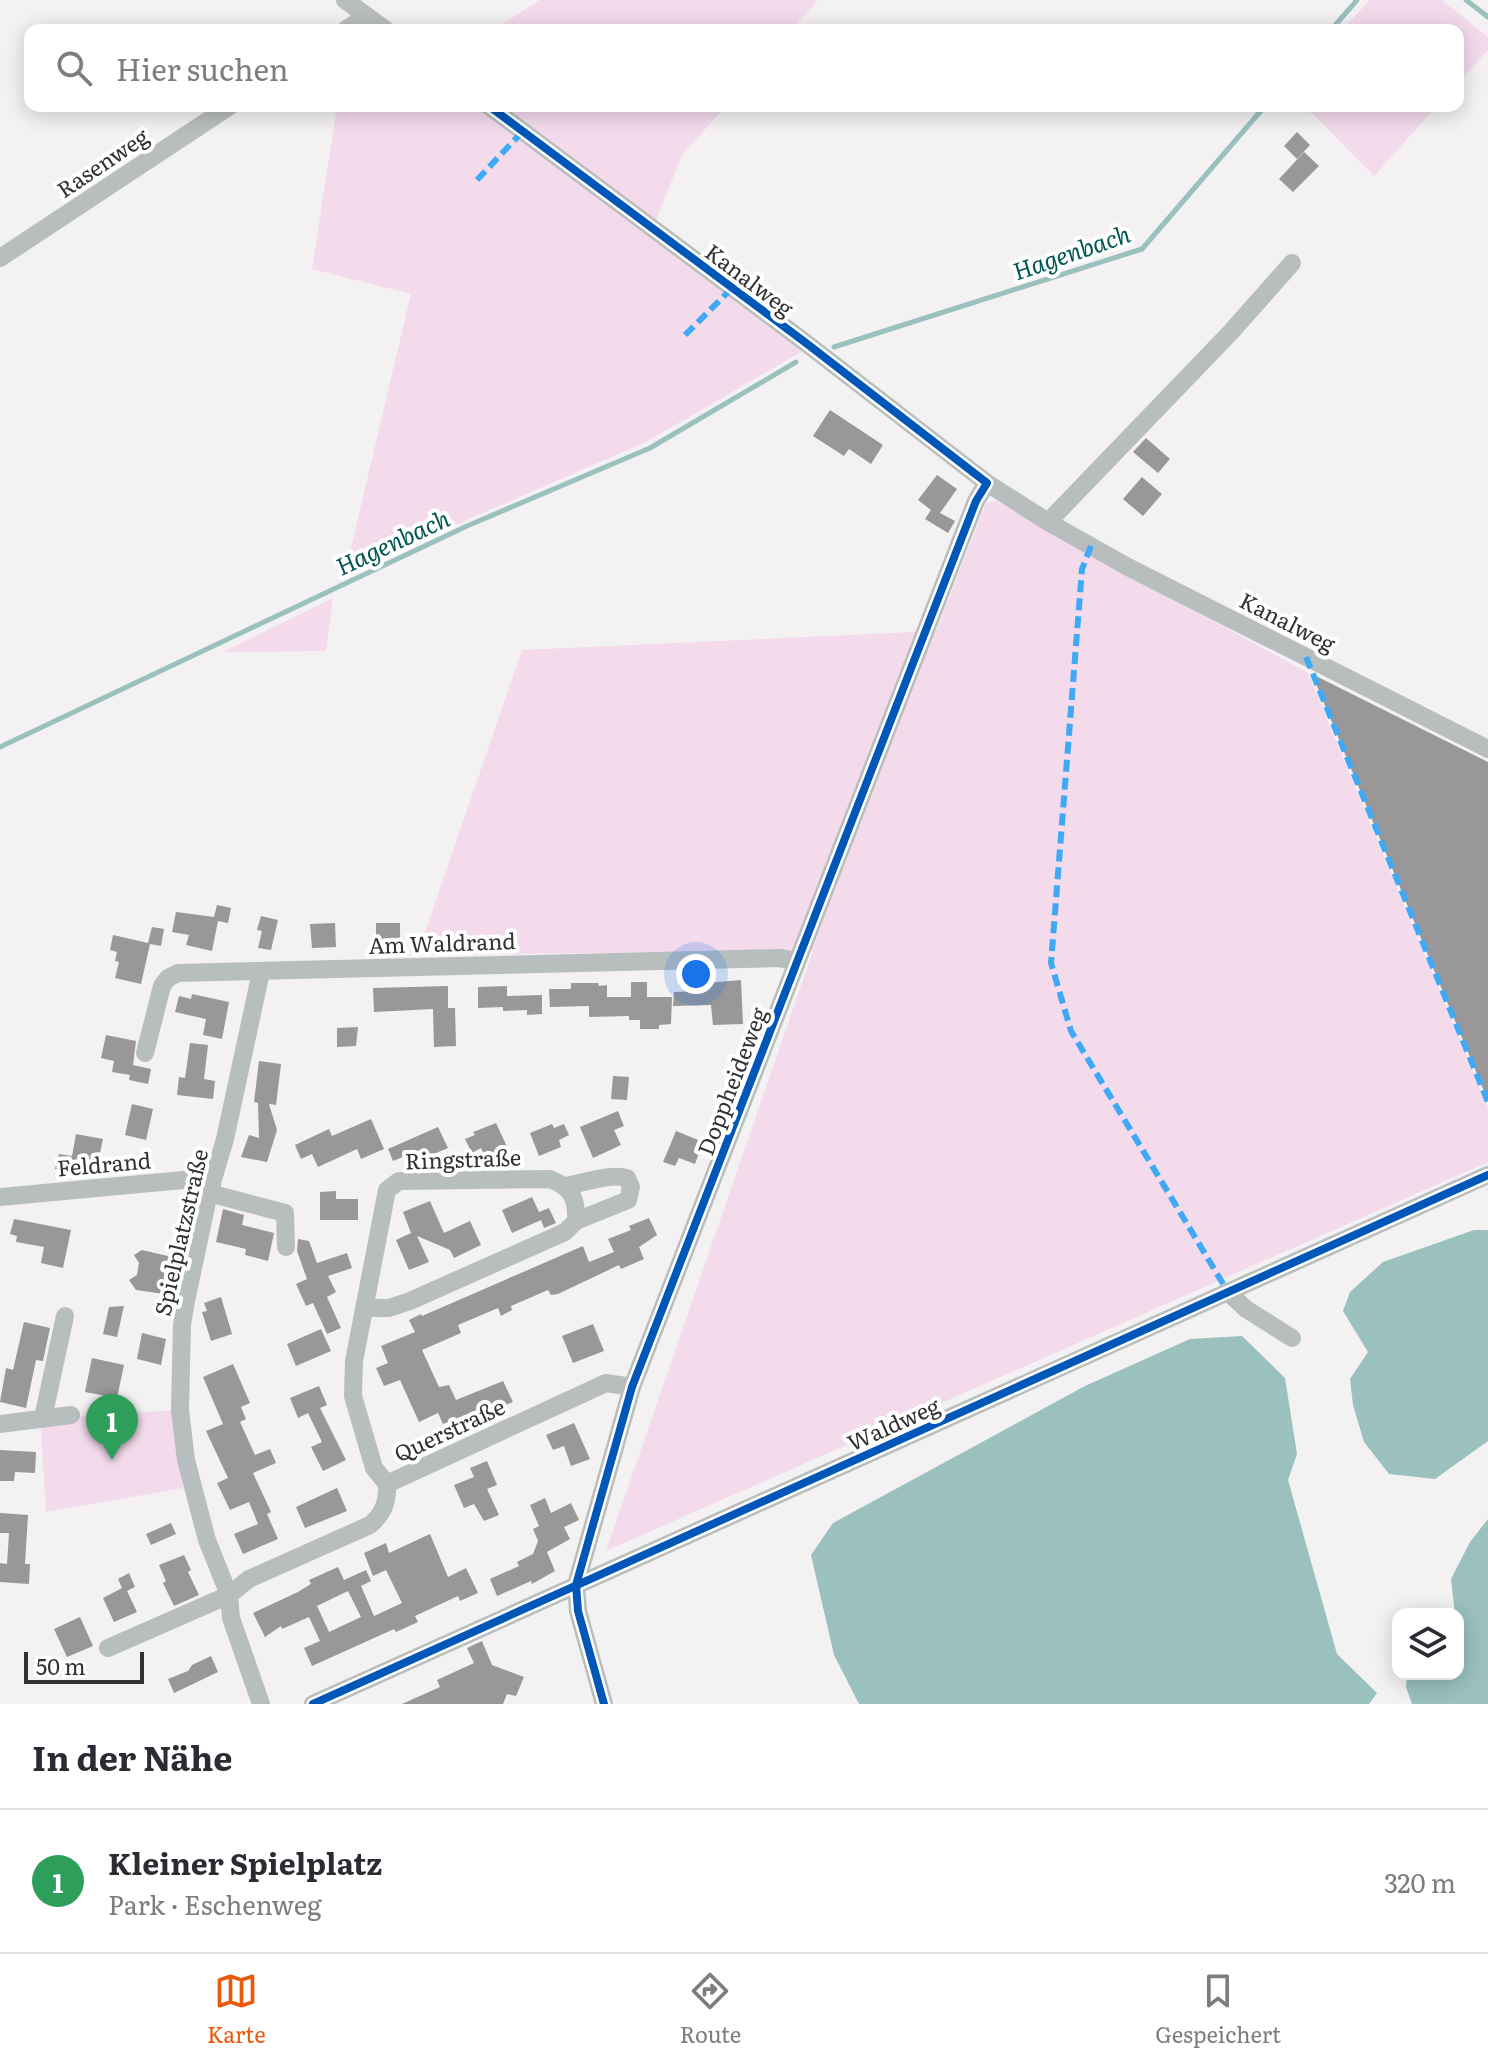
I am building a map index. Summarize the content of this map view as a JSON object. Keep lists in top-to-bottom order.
{
  "streets": {
    "street": [
      "Rasenweg",
      "Kanalweg",
      "Am Waldrand",
      "Doppheideweg",
      "Ringstraße",
      "Feldrand",
      "Spielplatzstraße",
      "Waldweg",
      "Querstraße"
    ]
  },
  "crossings": [
    ["Kanalweg", "Doppheideweg"],
    ["Am Waldrand", "Doppheideweg"],
    ["Am Waldrand", "Spielplatzstraße"],
    ["Doppheideweg", "Waldweg"],
    ["Doppheideweg", "Querstraße"],
    ["Ringstraße", "Querstraße"],
    ["Feldrand", "Spielplatzstraße"],
    ["Spielplatzstraße", "Querstraße"]
  ],
  "water": ["Hagenbach"],
  "scale_bar": "50 m",
  "page": {
    "search": "Hier suchen",
    "pins": "1",
    "scale": "50 m",
    "heading": "In der Nähe",
    "list": [
      {
        "mark": "1",
        "name": "Kleiner Spielplatz",
        "note": "Park · Eschenweg",
        "value": "320 m"
      }
    ],
    "nav": ["Karte", "Route", "Gespeichert"]
  }
}
